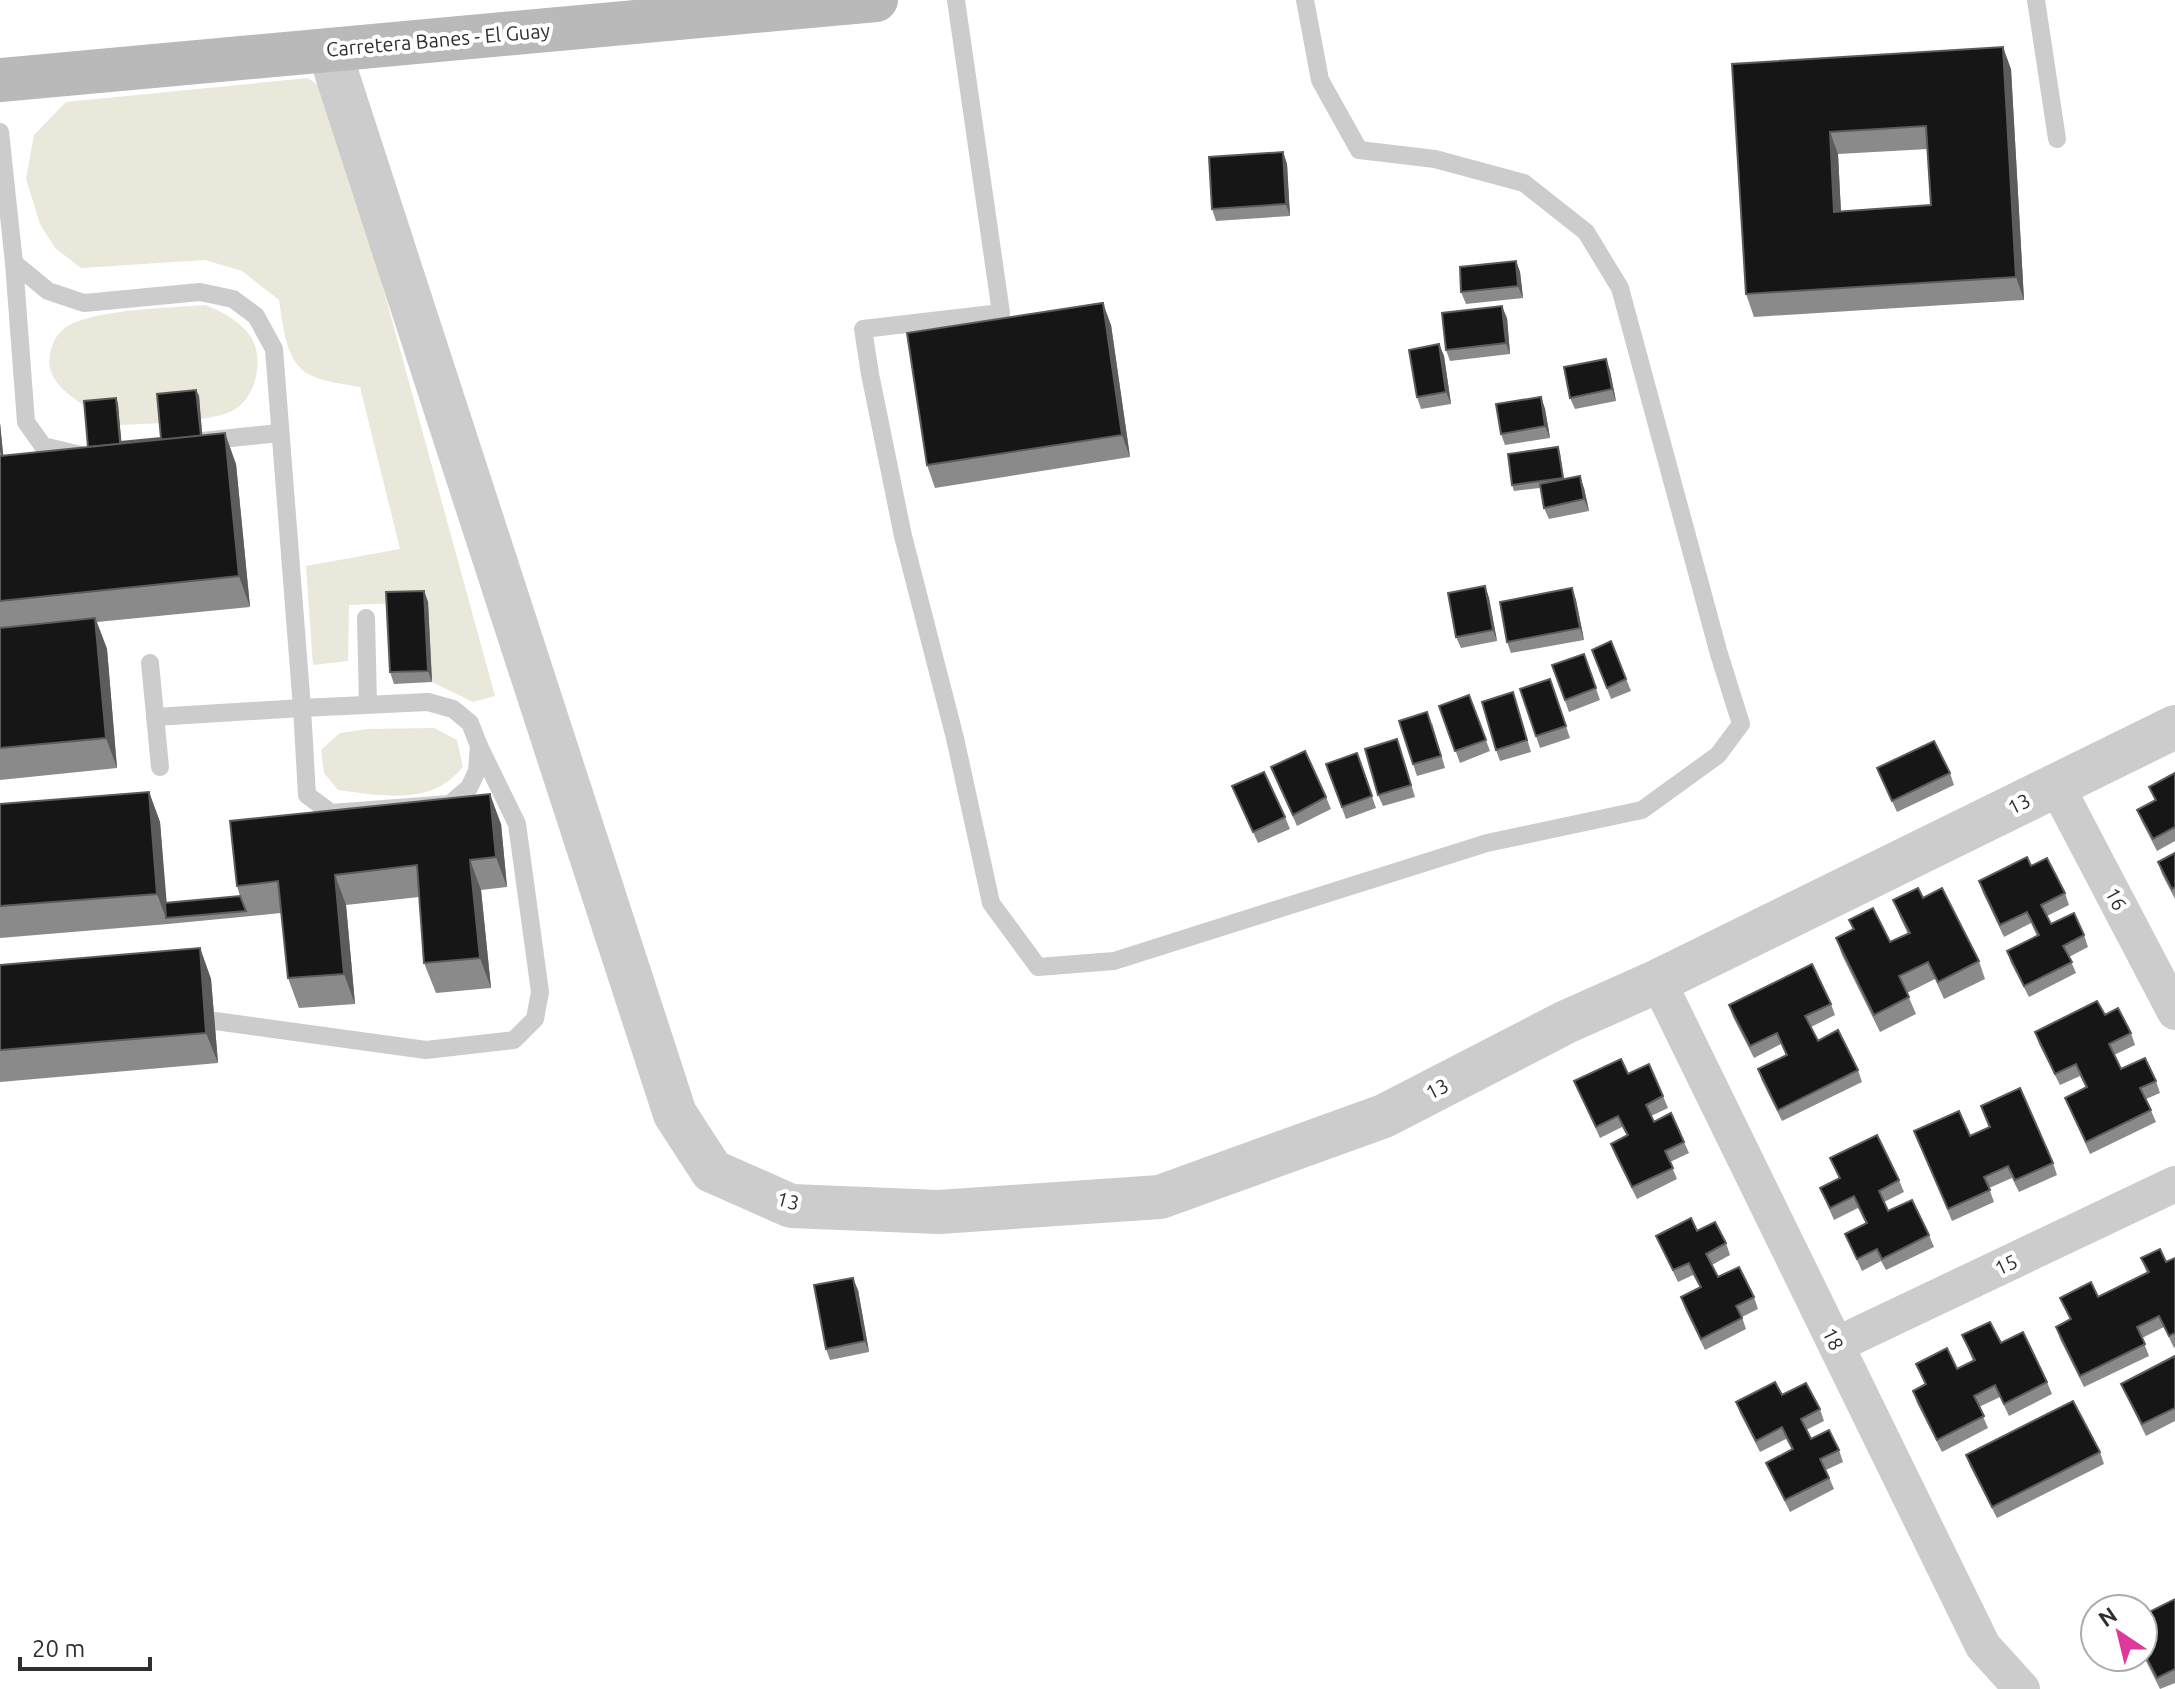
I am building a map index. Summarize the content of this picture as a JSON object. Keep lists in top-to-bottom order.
{
  "streets": {
    "main road": ["Carretera Banes - El Guay"],
    "street": [
      "13",
      "16",
      "15",
      "18"
    ]
  },
  "crossings": [
    ["Carretera Banes - El Guay", "13"],
    ["13", "16"],
    ["13", "18"],
    ["15", "18"]
  ],
  "scale_bar": "20 m",
  "north": "top left"
}
